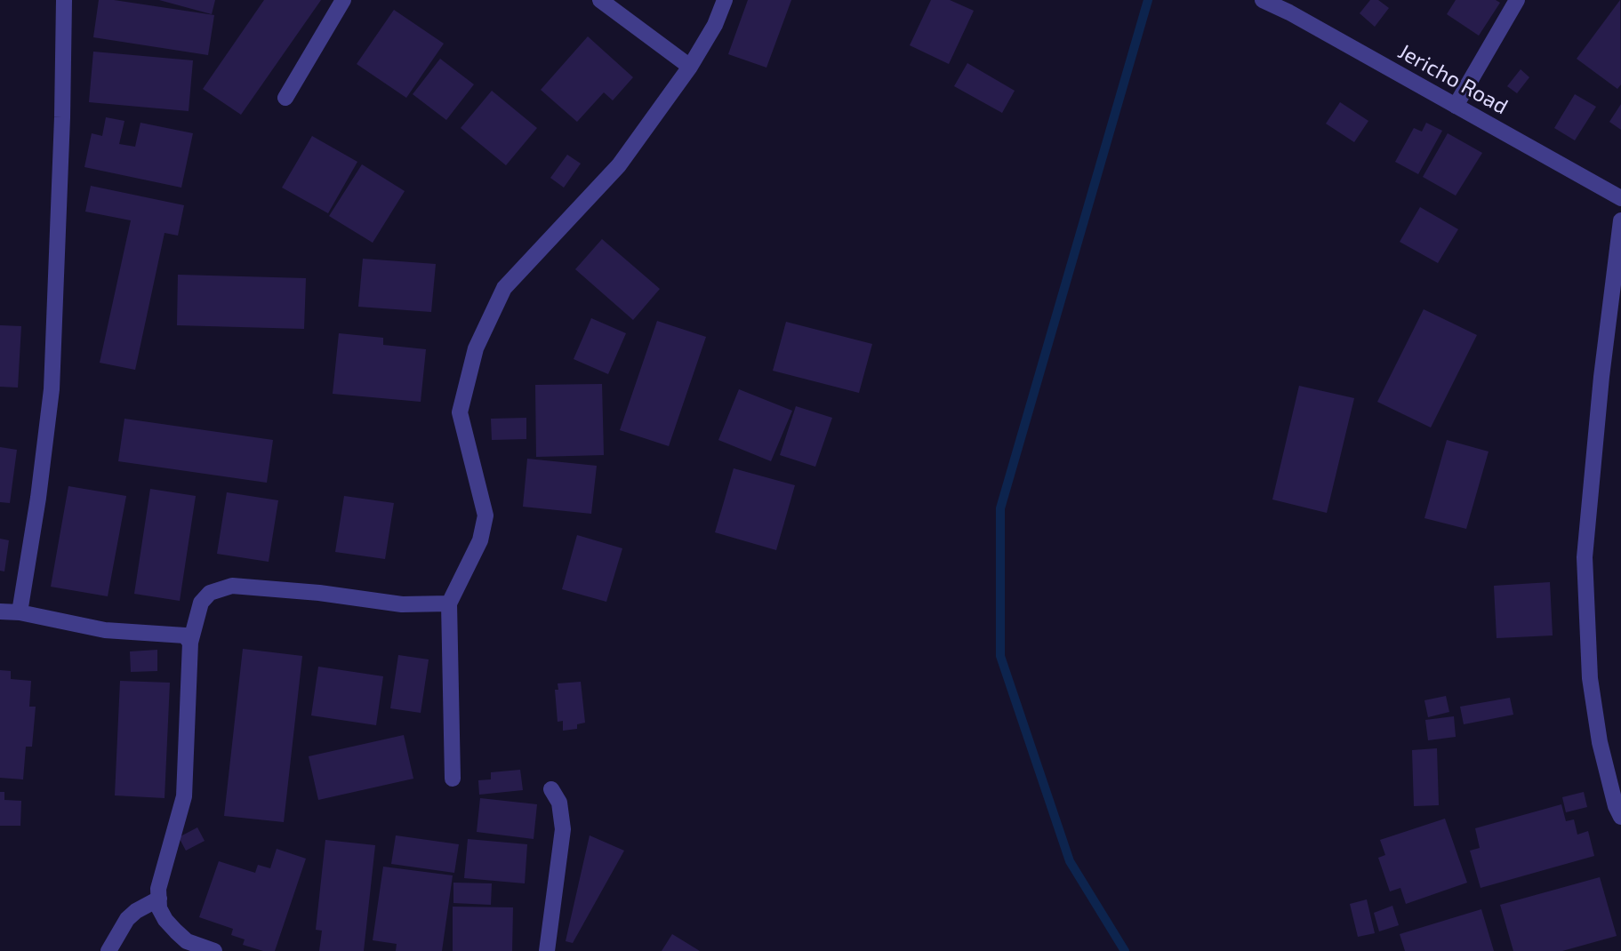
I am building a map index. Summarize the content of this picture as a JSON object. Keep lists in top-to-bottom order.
{
  "streets": {
    "street": ["Jericho Road"]
  }
}
